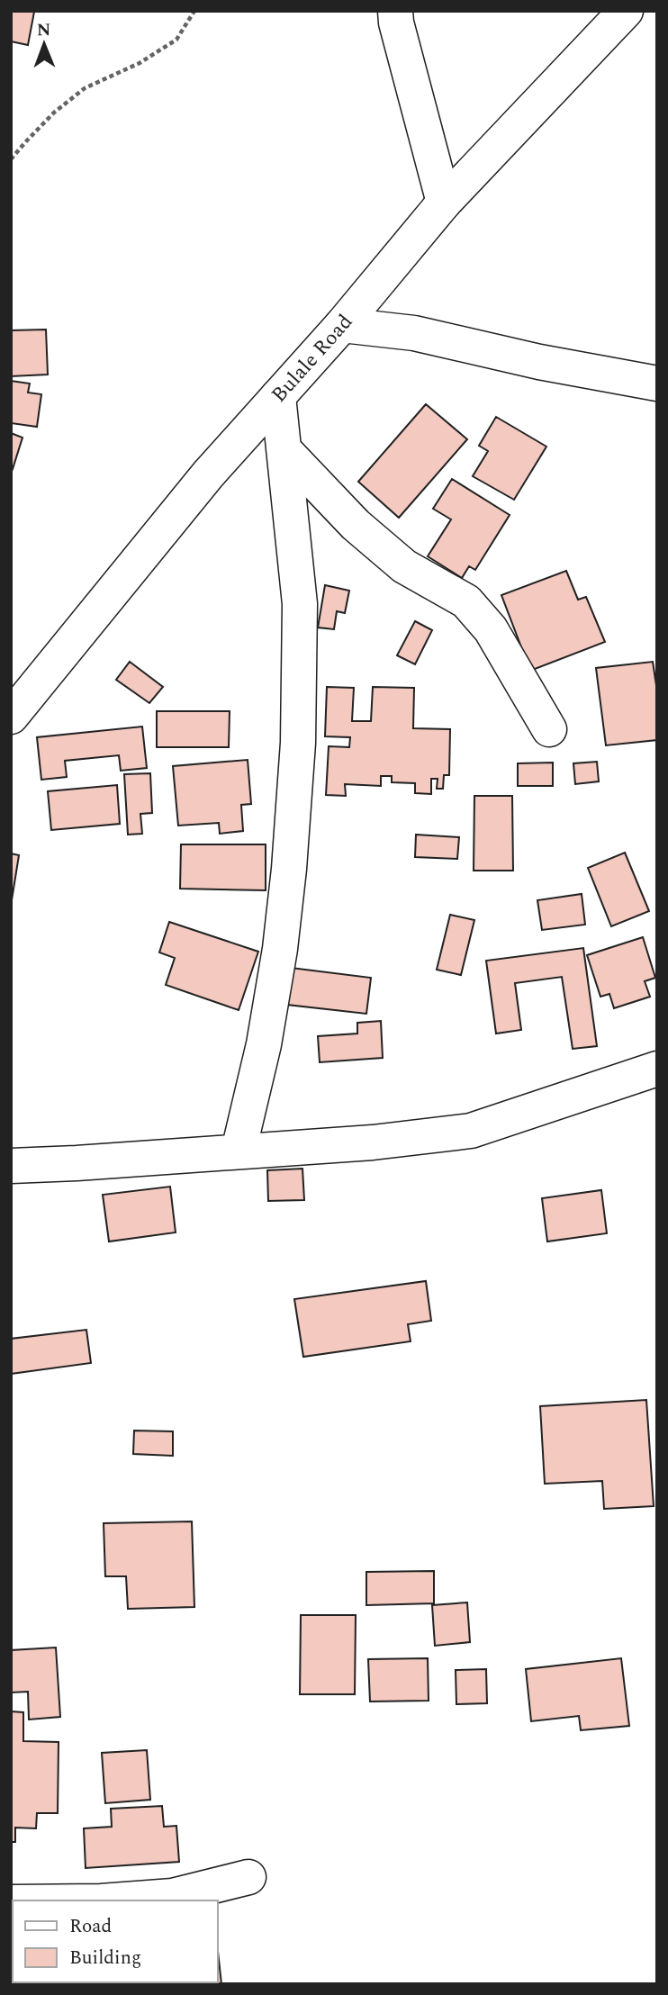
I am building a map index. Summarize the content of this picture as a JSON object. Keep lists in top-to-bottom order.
{
  "streets": {
    "street": ["Bulale Road"]
  },
  "legend": ["Road", "Building"],
  "north": "top"
}
